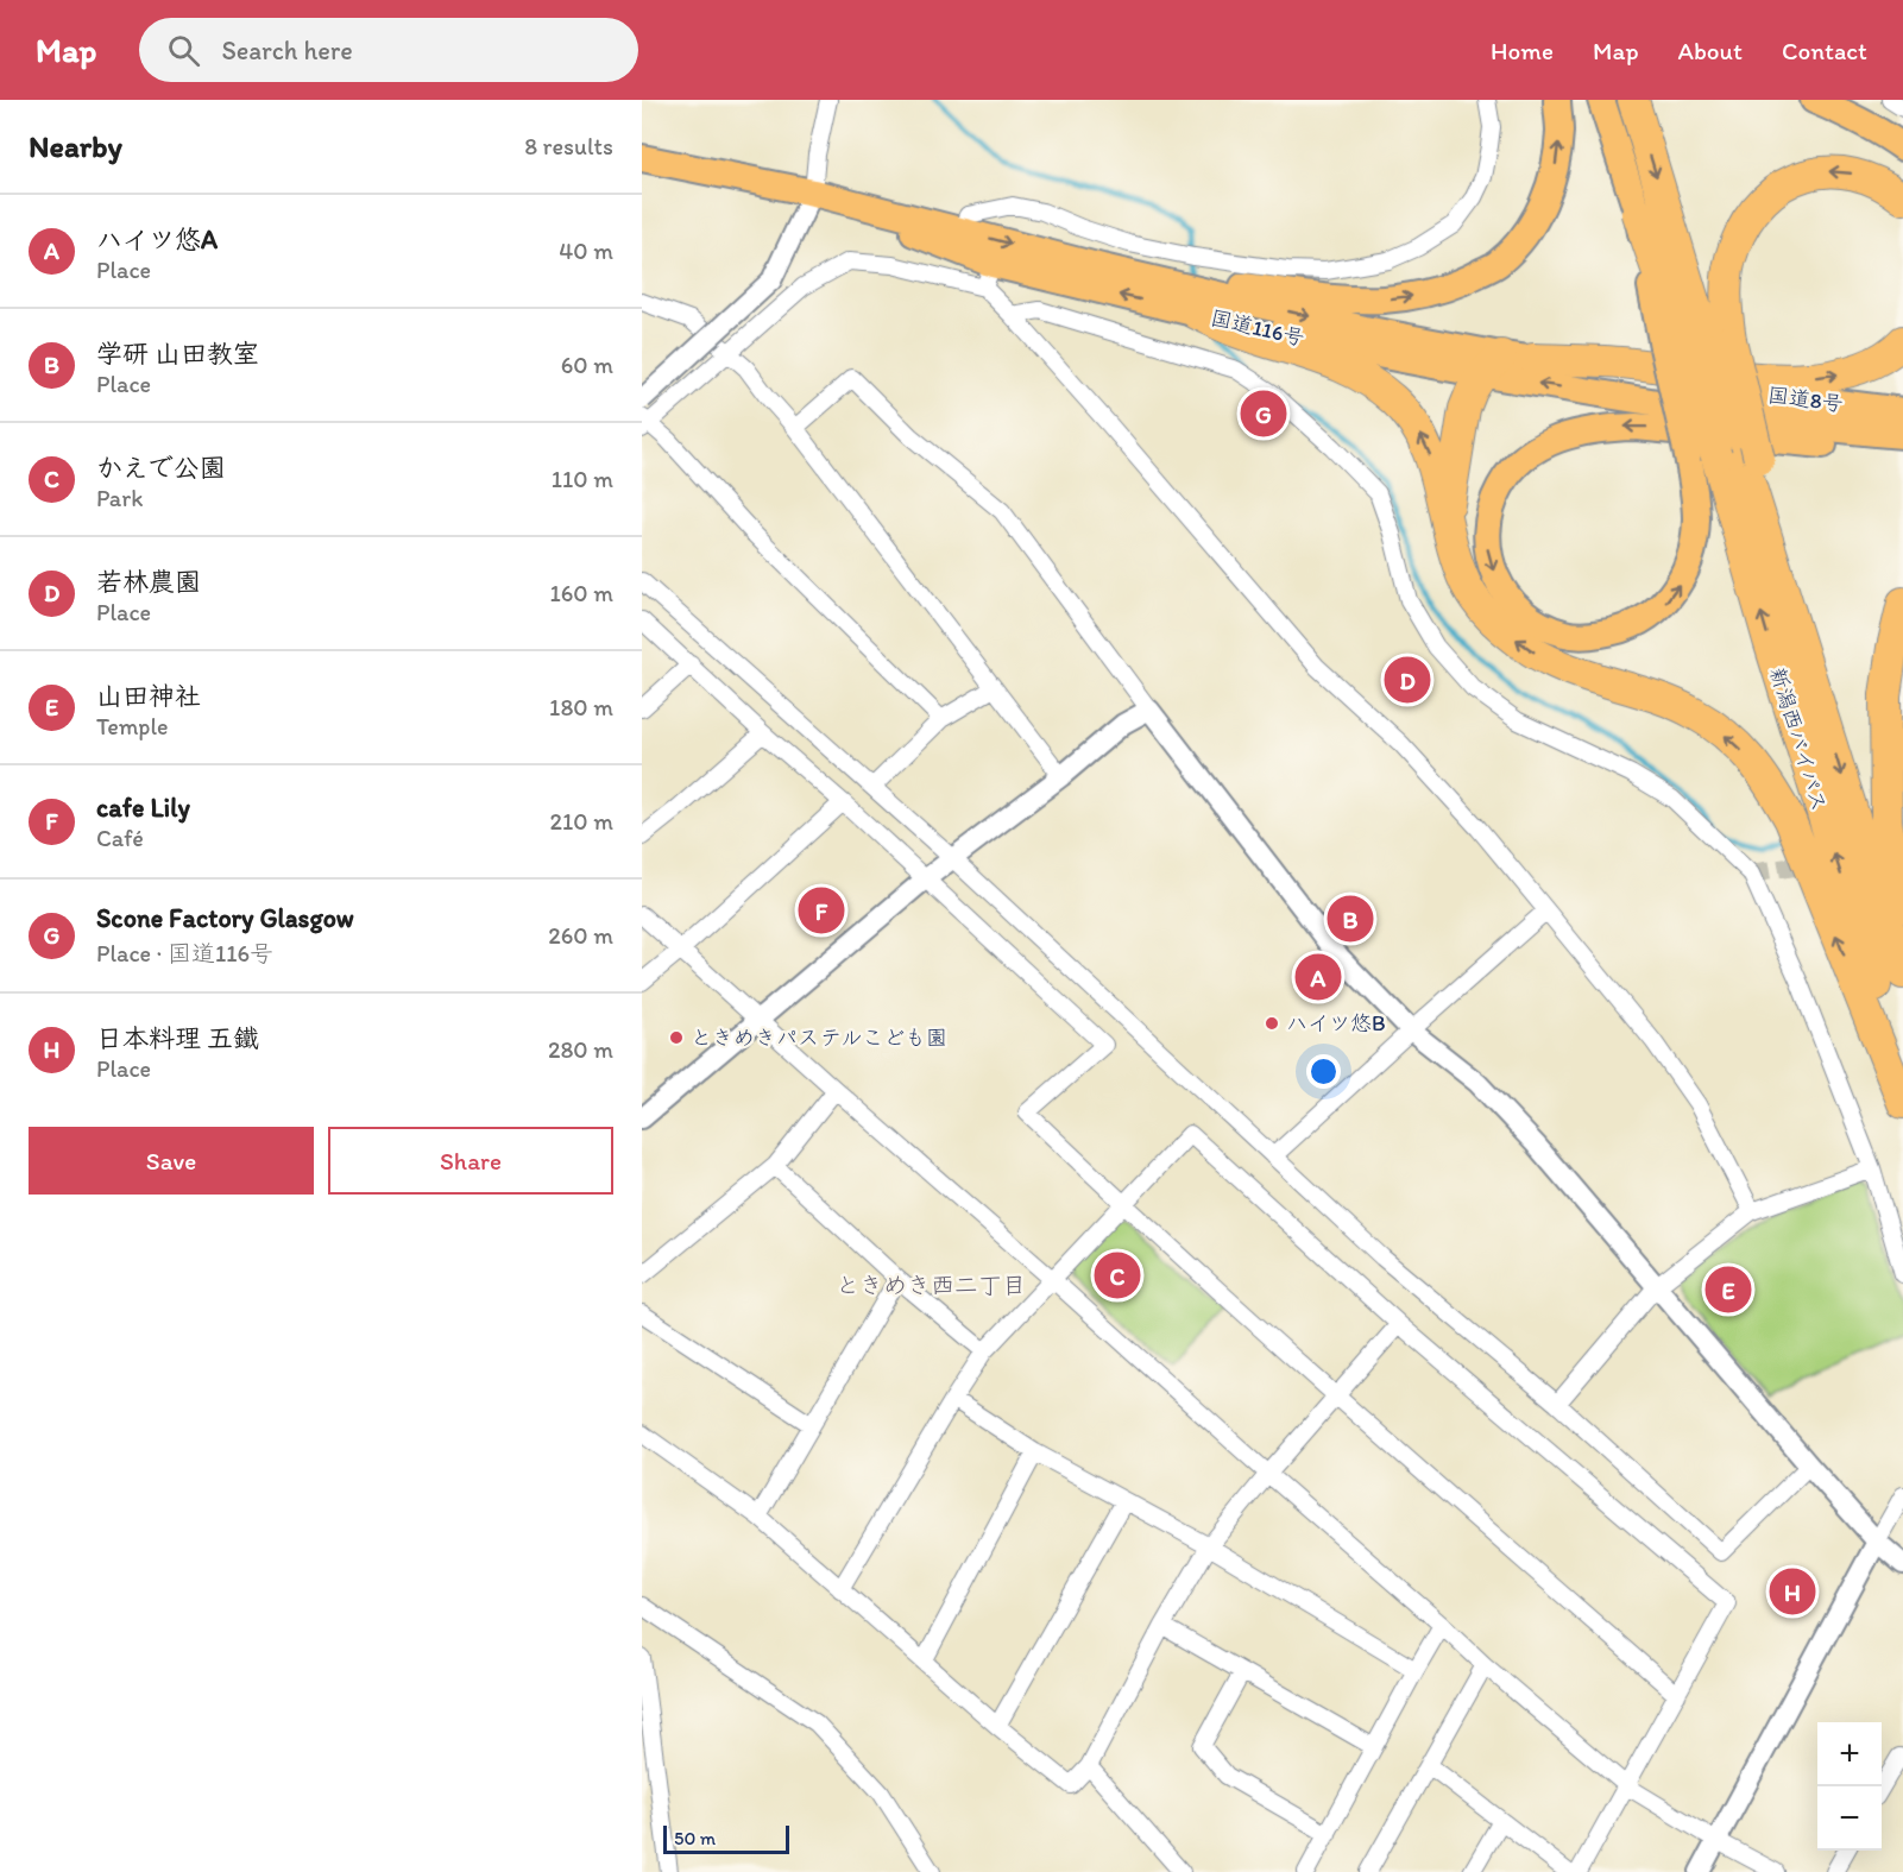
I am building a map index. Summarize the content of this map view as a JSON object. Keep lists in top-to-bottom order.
{
  "streets": {
    "highway": ["国道116号", "国道8号", "新潟西バイパス"]
  },
  "crossings": [
    ["国道116号", "国道8号"],
    ["国道116号", "新潟西バイパス"],
    ["国道8号", "新潟西バイパス"]
  ],
  "districts": ["ときめき西二丁目"],
  "places": ["ハイツ悠B", "ときめきパステルこども園"],
  "scale_bar": "50 m",
  "page": {
    "header": "Map",
    "search": "Search here",
    "nav": [
      "Home",
      "Map",
      "About",
      "Contact"
    ],
    "heading": ["Nearby", "8 results"],
    "list": [
      {
        "mark": "A",
        "name": "ハイツ悠A",
        "note": "Place",
        "value": "40 m"
      },
      {
        "mark": "B",
        "name": "学研 山田教室",
        "note": "Place",
        "value": "60 m"
      },
      {
        "mark": "C",
        "name": "かえで公園",
        "note": "Park",
        "value": "110 m"
      },
      {
        "mark": "D",
        "name": "若林農園",
        "note": "Place",
        "value": "160 m"
      },
      {
        "mark": "E",
        "name": "山田神社",
        "note": "Temple",
        "value": "180 m"
      },
      {
        "mark": "F",
        "name": "cafe Lily",
        "note": "Café",
        "value": "210 m"
      },
      {
        "mark": "G",
        "name": "Scone Factory Glasgow",
        "note": "Place · 国道116号",
        "value": "260 m"
      },
      {
        "mark": "H",
        "name": "日本料理 五鐵",
        "note": "Place",
        "value": "280 m"
      }
    ],
    "pins": [
      "G",
      "D",
      "F",
      "B",
      "A",
      "C",
      "E",
      "H"
    ],
    "buttons": ["Save", "Share"],
    "map_buttons": ["+", "−"],
    "scale": "50 m"
  }
}
